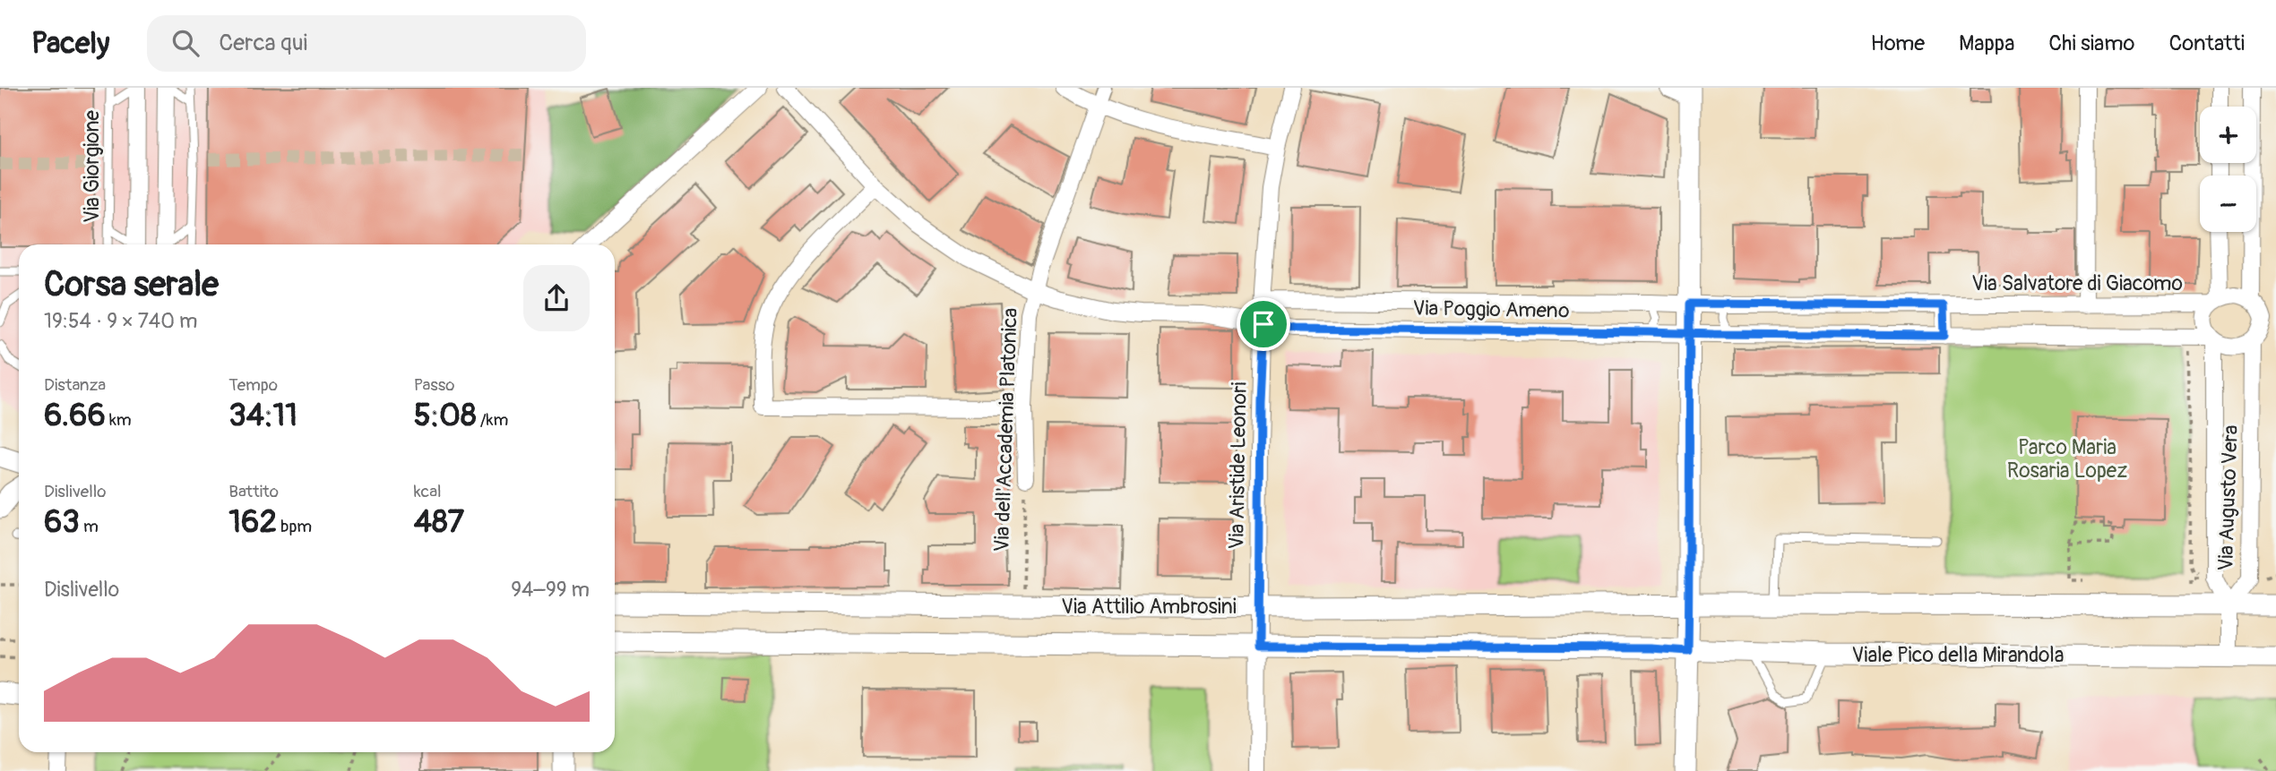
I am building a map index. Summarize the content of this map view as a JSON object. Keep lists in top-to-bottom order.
{
  "streets": {
    "street": [
      "Via Giorgione",
      "Via Salvatore di Giacomo",
      "Via Poggio Ameno",
      "Via dell'Accademia Platonica",
      "Via Aristide Leonori",
      "Via Augusto Vera",
      "Via Attilio Ambrosini",
      "Viale Pico della Mirandola"
    ]
  },
  "crossings": [
    ["Via Salvatore di Giacomo", "Via Poggio Ameno"],
    ["Via Salvatore di Giacomo", "Via Augusto Vera"],
    ["Via Poggio Ameno", "Via dell'Accademia Platonica"],
    ["Via Poggio Ameno", "Via Aristide Leonori"],
    ["Via Aristide Leonori", "Via Attilio Ambrosini"],
    ["Via Attilio Ambrosini", "Viale Pico della Mirandola"]
  ],
  "parks": ["Parco Maria Rosaria Lopez"],
  "page": {
    "header": "Pacely",
    "search": "Cerca qui",
    "nav": [
      "Home",
      "Mappa",
      "Chi siamo",
      "Contatti"
    ],
    "map_buttons": ["+", "−"],
    "heading": ["Corsa serale", "19:54 · 9 × 740 m"],
    "stats": [
      ["Distanza", "6.66 km"],
      ["Tempo", "34:11"],
      ["Passo", "5:08 /km"],
      ["Dislivello", "63 m"],
      ["Battito", "162 bpm"],
      ["kcal", "487"]
    ],
    "chart": ["Dislivello", "94–99 m"]
  }
}
